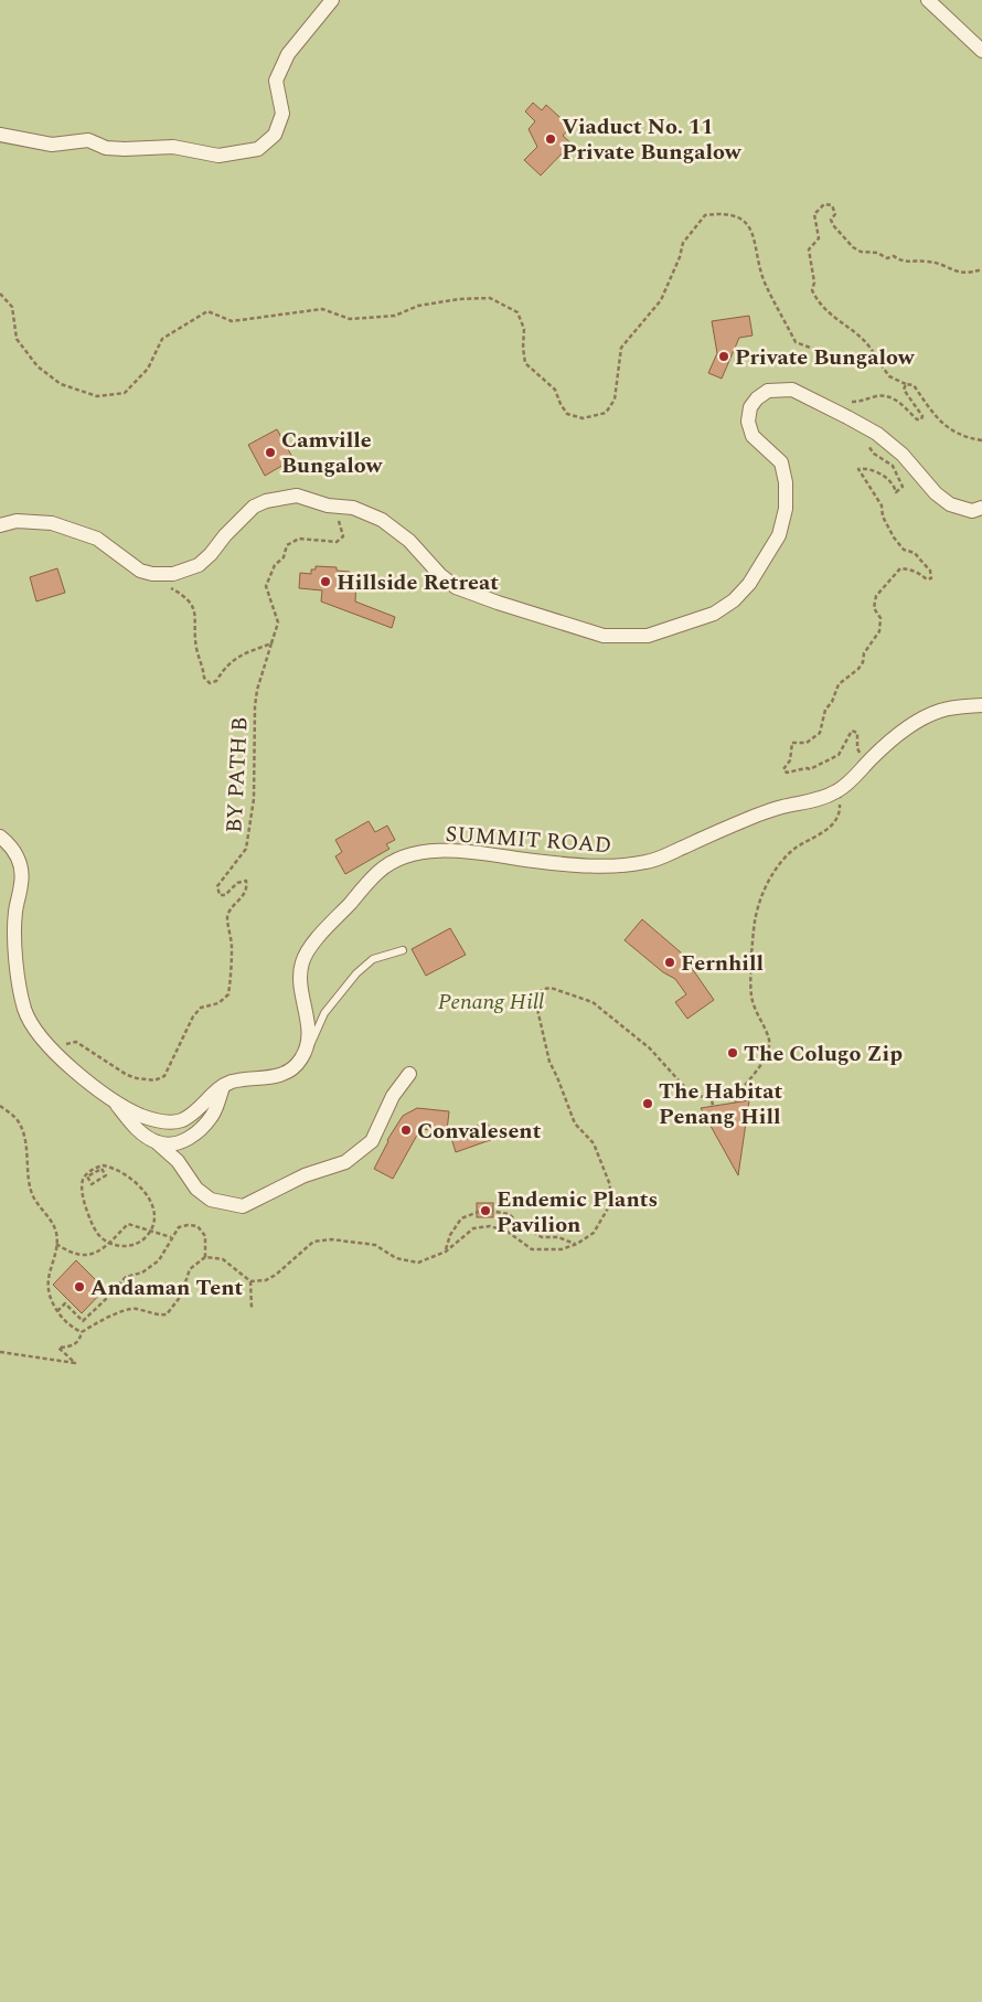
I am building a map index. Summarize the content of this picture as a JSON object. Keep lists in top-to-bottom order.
{
  "streets": {
    "street": ["SUMMIT ROAD"],
    "path": ["BY PATH B"]
  },
  "parks": ["Penang Hill"],
  "places": [
    "Viaduct No. 11 Private Bungalow",
    "Private Bungalow",
    "Camville Bungalow",
    "Hillside Retreat",
    "Fernhill",
    "The Colugo Zip",
    "The Habitat Penang Hill",
    "Convalesent",
    "Endemic Plants Pavilion",
    "Andaman Tent"
  ]
}
